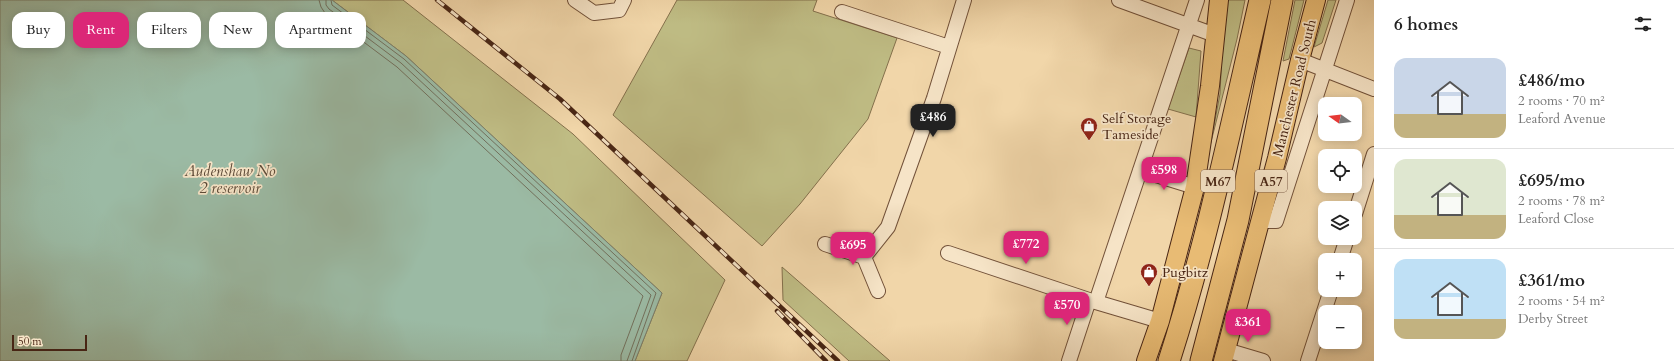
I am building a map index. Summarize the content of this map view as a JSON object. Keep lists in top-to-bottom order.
{
  "streets": {
    "highway": ["M67"],
    "main road": ["Manchester Road South", "A57"]
  },
  "water": ["Audenshaw No 2 reservoir"],
  "places": {
    "shop": ["Self Storage Tameside", "Pugbitz"]
  },
  "scale_bar": "50 m",
  "north": "left",
  "page": {
    "heading": "6 homes",
    "chip": [
      "Buy",
      "Rent",
      "Filters",
      "New",
      "Apartment"
    ],
    "list": [
      {
        "name": "£486/mo",
        "note": "2 rooms · 70 m² · Leaford Avenue"
      },
      {
        "name": "£695/mo",
        "note": "2 rooms · 78 m² · Leaford Close"
      },
      {
        "name": "£361/mo",
        "note": "2 rooms · 54 m² · Derby Street"
      }
    ],
    "map_buttons": ["+", "−"],
    "price": [
      "£486",
      "£598",
      "£772",
      "£695",
      "£570",
      "£361"
    ],
    "scale": "50 m"
  }
}
